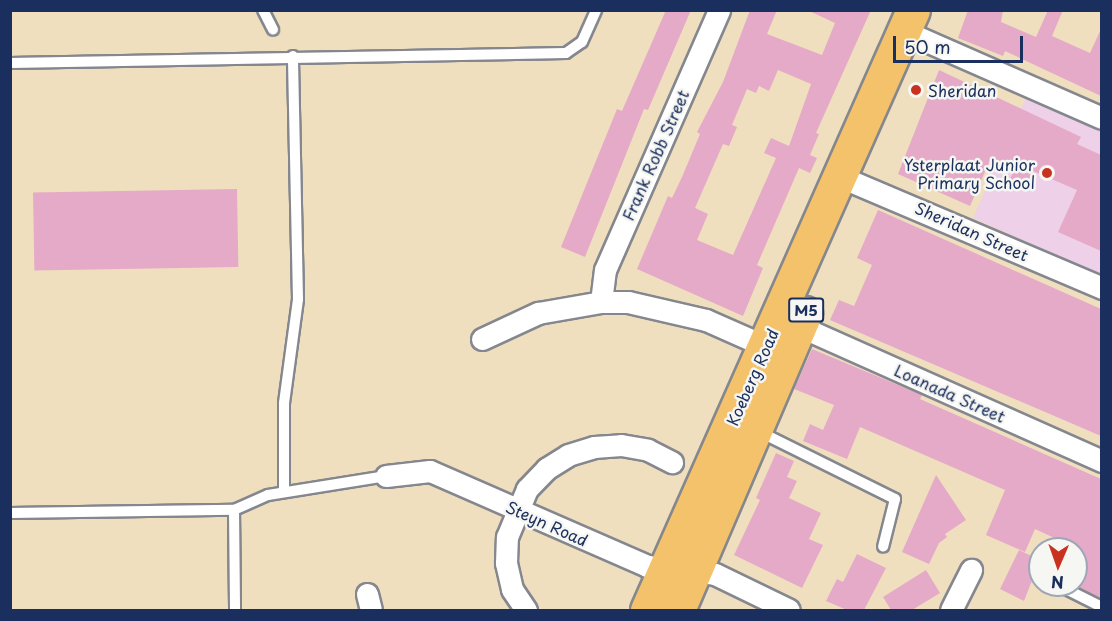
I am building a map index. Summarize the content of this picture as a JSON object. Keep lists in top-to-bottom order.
{
  "streets": {
    "main road": ["M5", "Koeberg Road"],
    "street": [
      "Frank Robb Street",
      "Sheridan Street",
      "Loanada Street",
      "Steyn Road"
    ]
  },
  "crossings": [
    ["Sheridan Street", "Koeberg Road"],
    ["Koeberg Road", "Loanada Street"],
    ["Koeberg Road", "Steyn Road"]
  ],
  "places": ["Sheridan", "Ysterplaat Junior Primary School"],
  "scale_bar": "50 m",
  "north": "bottom"
}
